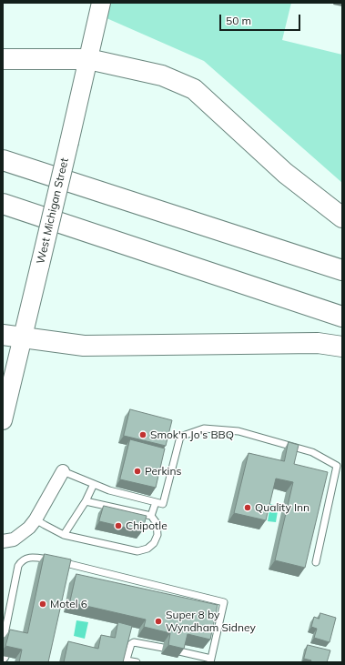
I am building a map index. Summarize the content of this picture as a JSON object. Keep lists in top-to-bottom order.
{
  "streets": {
    "main road": ["West Michigan Street"]
  },
  "places": [
    "Smok'n Jo's BBQ",
    "Perkins",
    "Quality Inn",
    "Chipotle",
    "Motel 6",
    "Super 8 by Wyndham Sidney"
  ],
  "scale_bar": "50 m"
}
